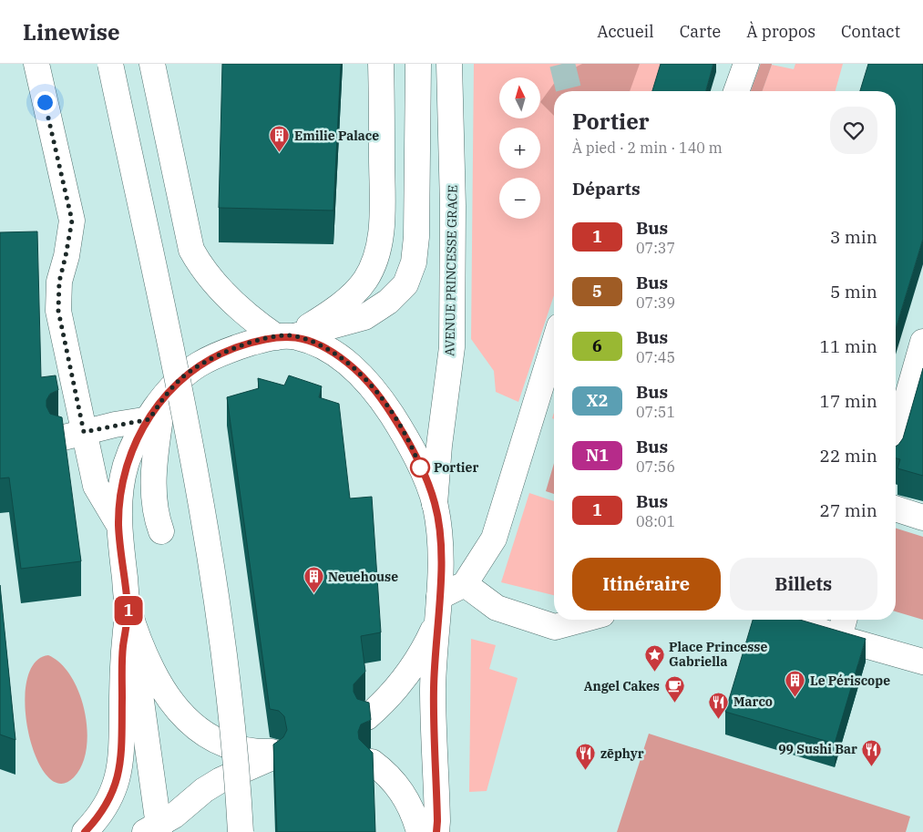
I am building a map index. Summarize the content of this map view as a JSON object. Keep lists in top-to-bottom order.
{
  "streets": {
    "main road": ["AVENUE PRINCESSE GRACE"]
  },
  "places": {
    "building": ["Emilie Palace", "Neuehouse", "Le Périscope"],
    "other": ["Portier"],
    "place": ["Place Princesse Gabriella"],
    "cafe": ["Angel Cakes"],
    "restaurant": ["Marco", "99 Sushi Bar", "zēphyr"]
  },
  "lines": ["bus line 1"],
  "north": "top",
  "page": {
    "header": "Linewise",
    "nav": [
      "Accueil",
      "Carte",
      "À propos",
      "Contact"
    ],
    "on_map": "1",
    "map_buttons": ["+", "−"],
    "heading": [
      ["Portier", "À pied · 2 min · 140 m"],
      "Départs"
    ],
    "list": [
      {
        "mark": "1",
        "name": "Bus",
        "note": "07:37",
        "value": "3 min"
      },
      {
        "mark": "5",
        "name": "Bus",
        "note": "07:39",
        "value": "5 min"
      },
      {
        "mark": "6",
        "name": "Bus",
        "note": "07:45",
        "value": "11 min"
      },
      {
        "mark": "X2",
        "name": "Bus",
        "note": "07:51",
        "value": "17 min"
      },
      {
        "mark": "N1",
        "name": "Bus",
        "note": "07:56",
        "value": "22 min"
      },
      {
        "mark": "1",
        "name": "Bus",
        "note": "08:01",
        "value": "27 min"
      }
    ],
    "buttons": ["Itinéraire", "Billets"]
  }
}
